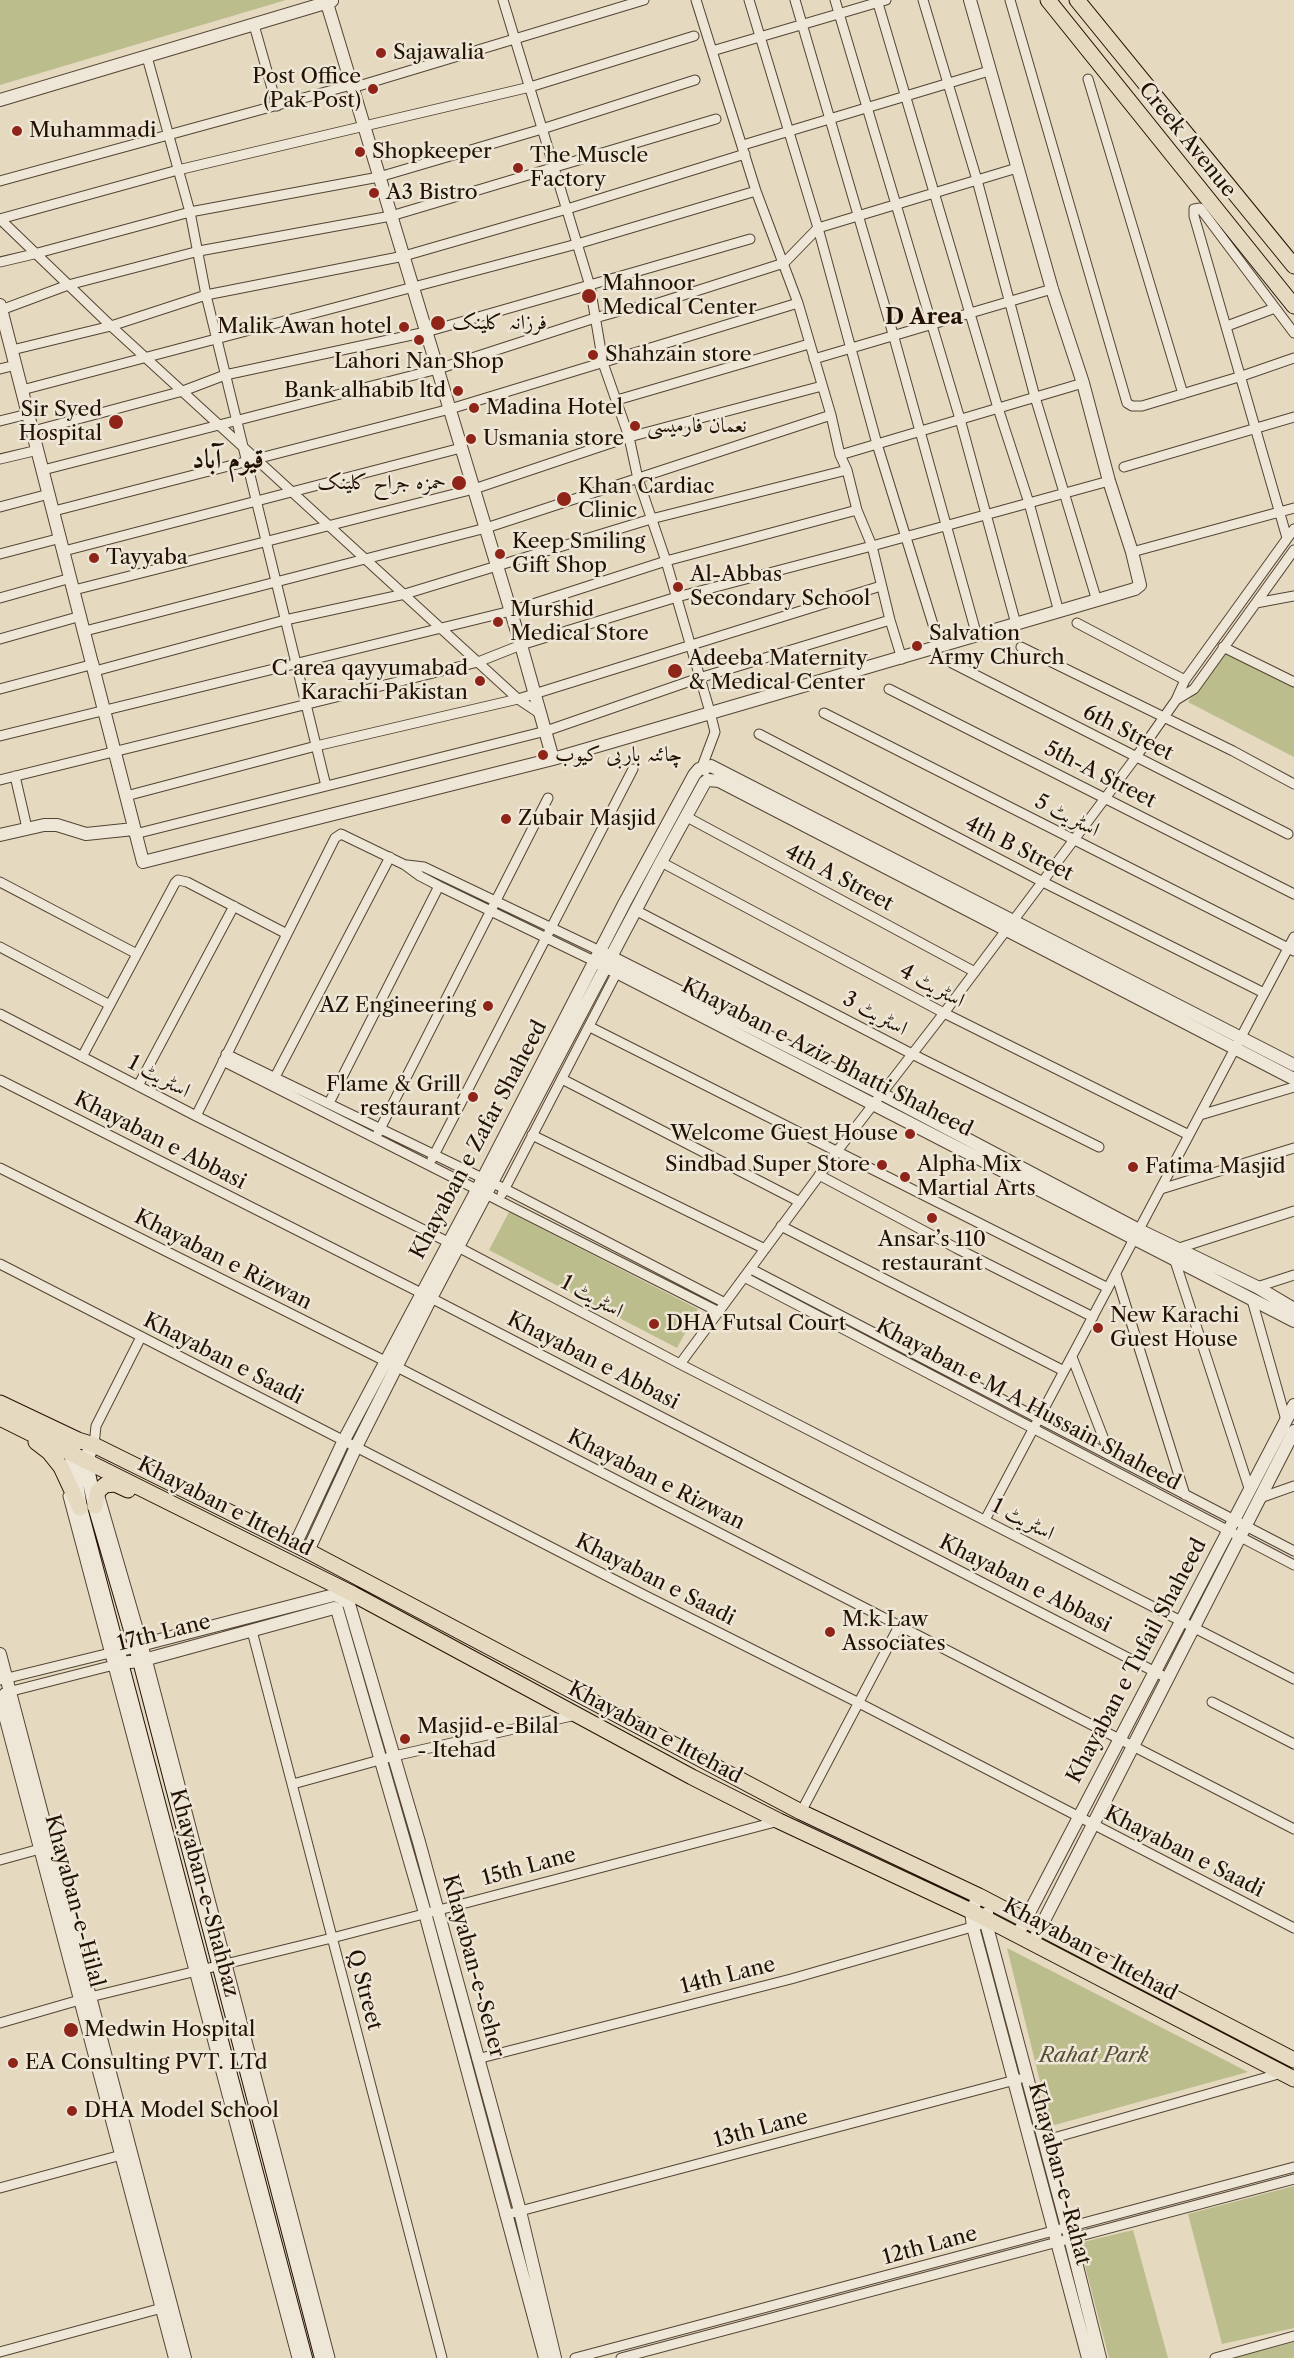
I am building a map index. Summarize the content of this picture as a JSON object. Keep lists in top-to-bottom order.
{
  "streets": {
    "main road": ["Creek Avenue", "Khayaban e Ittehad", "Khayaban-e-Shahbaz"],
    "street": [
      "6th Street",
      "5th-A Street",
      "اسٹریٹ 5",
      "4th B Street",
      "4th A Street",
      "اسٹریٹ 4",
      "اسٹریٹ 3",
      "Khayaban e Aziz Bhatti Shaheed",
      "اسٹریٹ 1",
      "Khayaban e Zafar Shaheed",
      "Khayaban e Abbasi",
      "Khayaban e Rizwan",
      "Khayaban e Saadi",
      "Khayaban e M A Hussain Shaheed",
      "17th Lane",
      "Khayaban e Tufail Shaheed",
      "15th Lane",
      "Khayaban-e-Hilal",
      "Khayaban-e-Seher",
      "14th Lane",
      "Q Street",
      "13th Lane",
      "Khayaban-e-Rahat",
      "12th Lane"
    ]
  },
  "crossings": [
    ["Khayaban e Aziz Bhatti Shaheed", "Khayaban e Zafar Shaheed"],
    ["اسٹریٹ 1", "Khayaban e Zafar Shaheed"],
    ["اسٹریٹ 1", "Khayaban e Tufail Shaheed"],
    ["Khayaban e Zafar Shaheed", "Khayaban e Abbasi"],
    ["Khayaban e Zafar Shaheed", "Khayaban e Rizwan"],
    ["Khayaban e Zafar Shaheed", "Khayaban e Saadi"],
    ["Khayaban e Zafar Shaheed", "Khayaban e Ittehad"],
    ["Khayaban e Abbasi", "Khayaban e Tufail Shaheed"],
    ["Khayaban e Rizwan", "Khayaban e Tufail Shaheed"],
    ["Khayaban e Saadi", "Khayaban e Tufail Shaheed"],
    ["Khayaban e M A Hussain Shaheed", "Khayaban e Tufail Shaheed"],
    ["Khayaban e Ittehad", "17th Lane"],
    ["Khayaban e Ittehad", "Khayaban e Tufail Shaheed"],
    ["Khayaban e Ittehad", "15th Lane"],
    ["Khayaban e Ittehad", "Khayaban-e-Shahbaz"],
    ["Khayaban e Ittehad", "Khayaban-e-Seher"],
    ["Khayaban e Ittehad", "14th Lane"],
    ["17th Lane", "Khayaban-e-Shahbaz"],
    ["17th Lane", "Khayaban-e-Hilal"],
    ["17th Lane", "Khayaban-e-Seher"],
    ["17th Lane", "Q Street"],
    ["15th Lane", "Khayaban-e-Shahbaz"],
    ["15th Lane", "Khayaban-e-Seher"],
    ["15th Lane", "Q Street"],
    ["Khayaban-e-Seher", "14th Lane"],
    ["Khayaban-e-Seher", "13th Lane"],
    ["13th Lane", "Khayaban-e-Rahat"],
    ["Khayaban-e-Rahat", "12th Lane"]
  ],
  "districts": ["D Area", "قیوم آباد"],
  "parks": ["Rahat Park"],
  "places": [
    "Sajawalia",
    "Post Office (Pak Post)",
    "Muhammadi",
    "Shopkeeper",
    "The Muscle Factory",
    "A3 Bistro",
    "Mahnoor Medical Center",
    "فرزانہ کلینک",
    "Malik Awan hotel",
    "Lahori Nan Shop",
    "Shahzain store",
    "Bank alhabib ltd",
    "Madina Hotel",
    "Sir Syed Hospital",
    "نعمان فارمیسی",
    "Usmania store",
    "حمزہ جراح کلینک",
    "Khan Cardiac Clinic",
    "Keep Smiling Gift Shop",
    "Tayyaba",
    "Al-Abbas Secondary School",
    "Murshid Medical Store",
    "Salvation Army Church",
    "Adeeba Maternity & Medical Center",
    "C area qayyumabad Karachi Pakistan",
    "چائنہ باربی کیوب",
    "Zubair Masjid",
    "AZ Engineering",
    "Flame & Grill restaurant",
    "Welcome Guest House",
    "Sindbad Super Store",
    "Fatima Masjid",
    "Alpha Mix Martial Arts",
    "Ansar’s 110 restaurant",
    "DHA Futsal Court",
    "New Karachi Guest House",
    "M.k Law Associates",
    "Masjid-e-Bilal - Itehad",
    "Medwin Hospital",
    "EA Consulting PVT. LTd",
    "DHA Model School"
  ]
}
